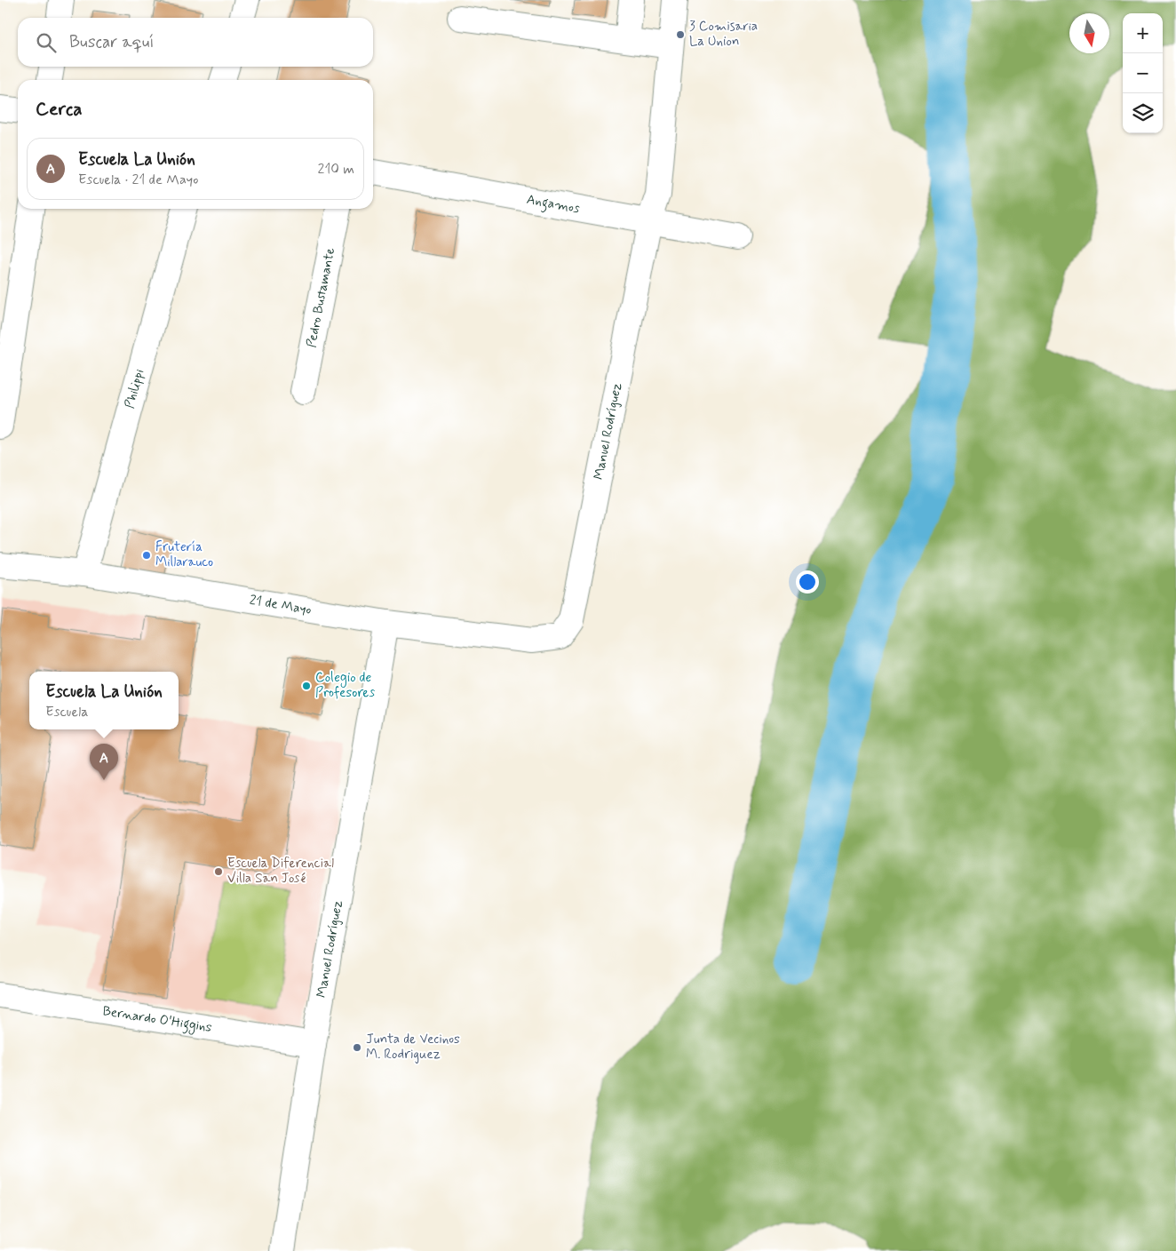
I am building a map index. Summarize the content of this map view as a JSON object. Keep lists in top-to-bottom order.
{
  "streets": {
    "street": [
      "Angamos",
      "Pedro Bustamante",
      "Philippi",
      "Manuel Rodríguez",
      "21 de Mayo",
      "Bernardo O'Higgins"
    ]
  },
  "crossings": [
    ["Angamos", "Manuel Rodríguez"],
    ["Philippi", "21 de Mayo"],
    ["Manuel Rodríguez", "21 de Mayo"],
    ["Manuel Rodríguez", "Bernardo O'Higgins"]
  ],
  "places": [
    "3 Comisaria La Union",
    "Frutería Millarauco",
    "Colegio de Profesores",
    "Escuela Diferencial Villa San José",
    "Junta de Vecinos M. Rodriguez"
  ],
  "north": "bottom",
  "page": {
    "map_buttons": ["+", "−"],
    "search": "Buscar aquí",
    "heading": "Cerca",
    "list": [
      {
        "mark": "A",
        "name": "Escuela La Unión",
        "note": "Escuela · 21 de Mayo",
        "value": "210 m"
      }
    ],
    "popup": ["Escuela La Unión", "Escuela"],
    "pins": "A"
  }
}
